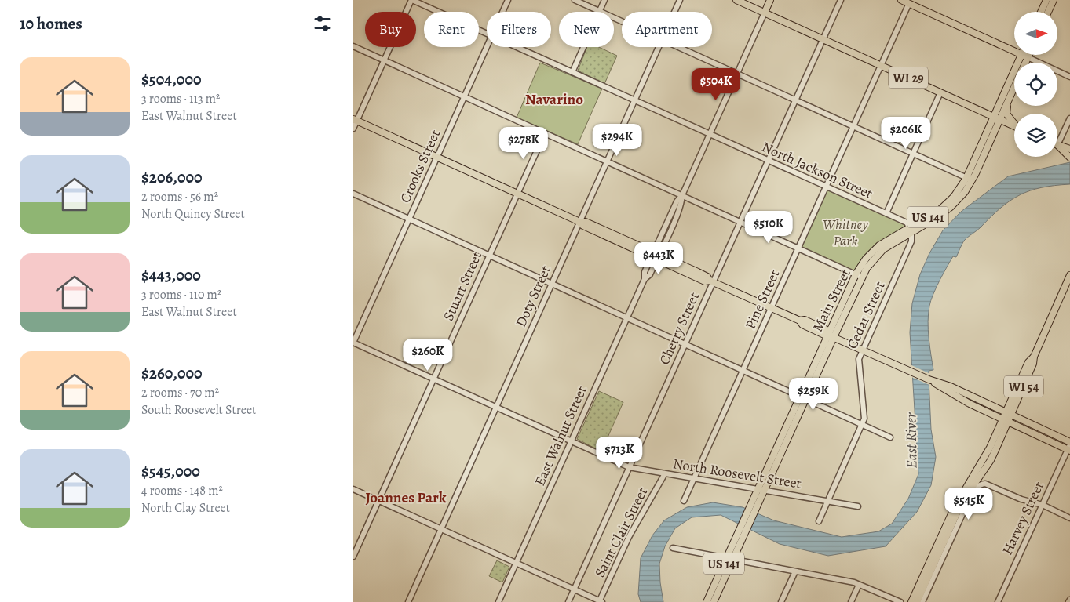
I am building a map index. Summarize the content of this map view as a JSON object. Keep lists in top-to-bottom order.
{
  "streets": {
    "main road": [
      "WI 29",
      "US 141",
      "Main Street",
      "WI 54",
      "East Walnut Street"
    ],
    "street": [
      "Crooks Street",
      "North Jackson Street",
      "Stuart Street",
      "Doty Street",
      "Pine Street",
      "Cedar Street",
      "Cherry Street",
      "North Roosevelt Street",
      "Harvey Street",
      "Saint Clair Street"
    ]
  },
  "crossings": [
    ["WI 29", "Pine Street"],
    ["WI 29", "Main Street"],
    ["WI 29", "Cherry Street"],
    ["WI 29", "East Walnut Street"],
    ["Crooks Street", "North Roosevelt Street"],
    ["North Jackson Street", "Doty Street"],
    ["North Jackson Street", "Pine Street"],
    ["North Jackson Street", "Main Street"],
    ["North Jackson Street", "Cedar Street"],
    ["North Jackson Street", "Cherry Street"],
    ["North Jackson Street", "East Walnut Street"],
    ["Stuart Street", "North Roosevelt Street"],
    ["Doty Street", "North Roosevelt Street"],
    ["Pine Street", "North Roosevelt Street"],
    ["Main Street", "Cedar Street"],
    ["Main Street", "North Roosevelt Street"],
    ["Cedar Street", "North Roosevelt Street"],
    ["Cherry Street", "North Roosevelt Street"],
    ["East Walnut Street", "North Roosevelt Street"],
    ["North Roosevelt Street", "Saint Clair Street"]
  ],
  "districts": ["Navarino", "Joannes Park"],
  "water": ["East River"],
  "parks": ["Whitney Park"],
  "north": "right",
  "page": {
    "heading": "10 homes",
    "chip": [
      "Buy",
      "Rent",
      "Filters",
      "New",
      "Apartment"
    ],
    "list": [
      {
        "name": "$504,000",
        "note": "3 rooms · 113 m² · East Walnut Street"
      },
      {
        "name": "$206,000",
        "note": "2 rooms · 56 m² · North Quincy Street"
      },
      {
        "name": "$443,000",
        "note": "3 rooms · 110 m² · East Walnut Street"
      },
      {
        "name": "$260,000",
        "note": "2 rooms · 70 m² · South Roosevelt Street"
      },
      {
        "name": "$545,000",
        "note": "4 rooms · 148 m² · North Clay Street"
      }
    ],
    "price": [
      "$504K",
      "$206K",
      "$294K",
      "$278K",
      "$510K",
      "$443K",
      "$260K",
      "$259K",
      "$713K",
      "$545K"
    ]
  }
}
